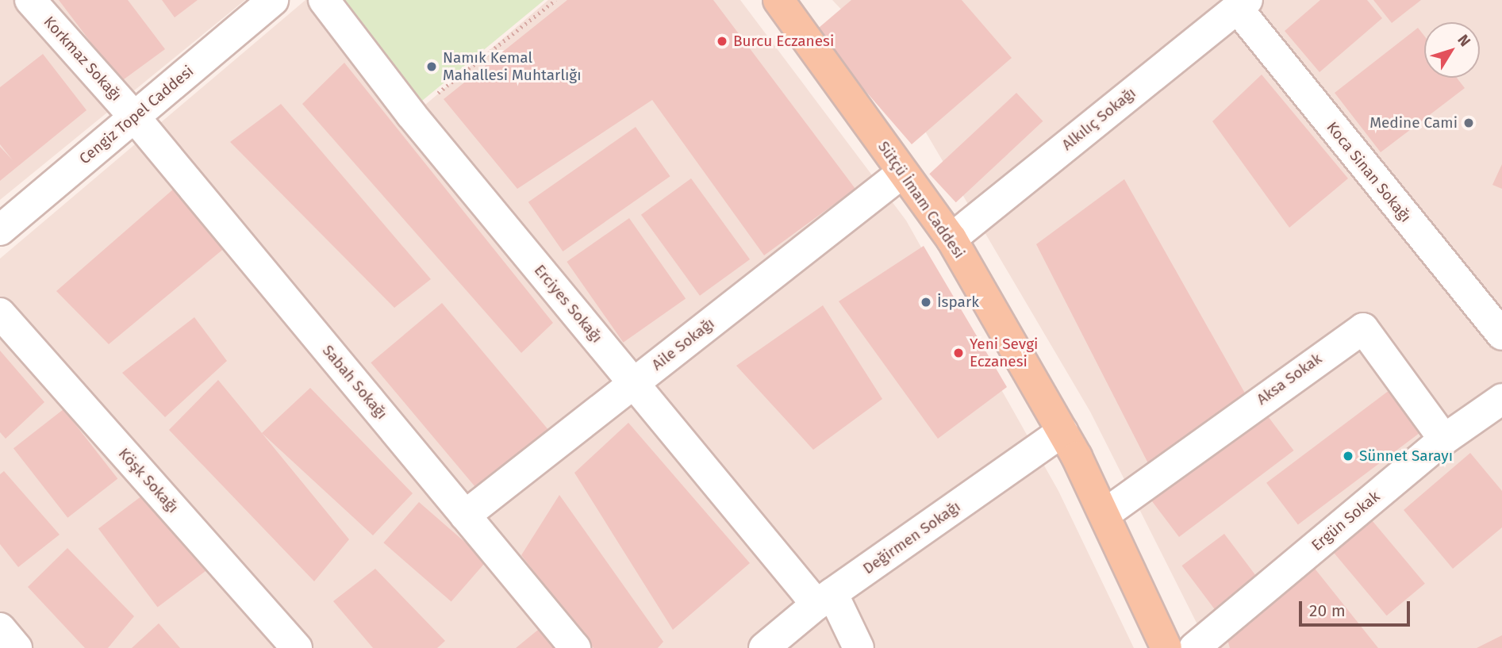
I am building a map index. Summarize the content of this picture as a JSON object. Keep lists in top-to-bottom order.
{
  "streets": {
    "main road": ["Sütçü İmam Caddesi"],
    "street": [
      "Korkmaz Sokağı",
      "Cengiz Topel Caddesi",
      "Alkılıç Sokağı",
      "Koca Sinan Sokağı",
      "Erciyes Sokağı",
      "Aile Sokağı",
      "Aksa Sokak",
      "Sabah Sokağı",
      "Köşk Sokağı",
      "Ergün Sokak",
      "Değirmen Sokağı"
    ]
  },
  "crossings": [
    ["Korkmaz Sokağı", "Cengiz Topel Caddesi"],
    ["Korkmaz Sokağı", "Sabah Sokağı"],
    ["Cengiz Topel Caddesi", "Sabah Sokağı"],
    ["Alkılıç Sokağı", "Koca Sinan Sokağı"],
    ["Alkılıç Sokağı", "Sütçü İmam Caddesi"],
    ["Sütçü İmam Caddesi", "Aile Sokağı"],
    ["Sütçü İmam Caddesi", "Aksa Sokak"],
    ["Sütçü İmam Caddesi", "Değirmen Sokağı"],
    ["Erciyes Sokağı", "Aile Sokağı"],
    ["Erciyes Sokağı", "Değirmen Sokağı"],
    ["Aile Sokağı", "Sabah Sokağı"],
    ["Aksa Sokak", "Ergün Sokak"]
  ],
  "places": [
    "Burcu Eczanesi",
    "Namık Kemal Mahallesi Muhtarlığı",
    "Medine Cami",
    "İspark",
    "Yeni Sevgi Eczanesi",
    "Sünnet Sarayı"
  ],
  "scale_bar": "20 m",
  "north": "top right"
}
